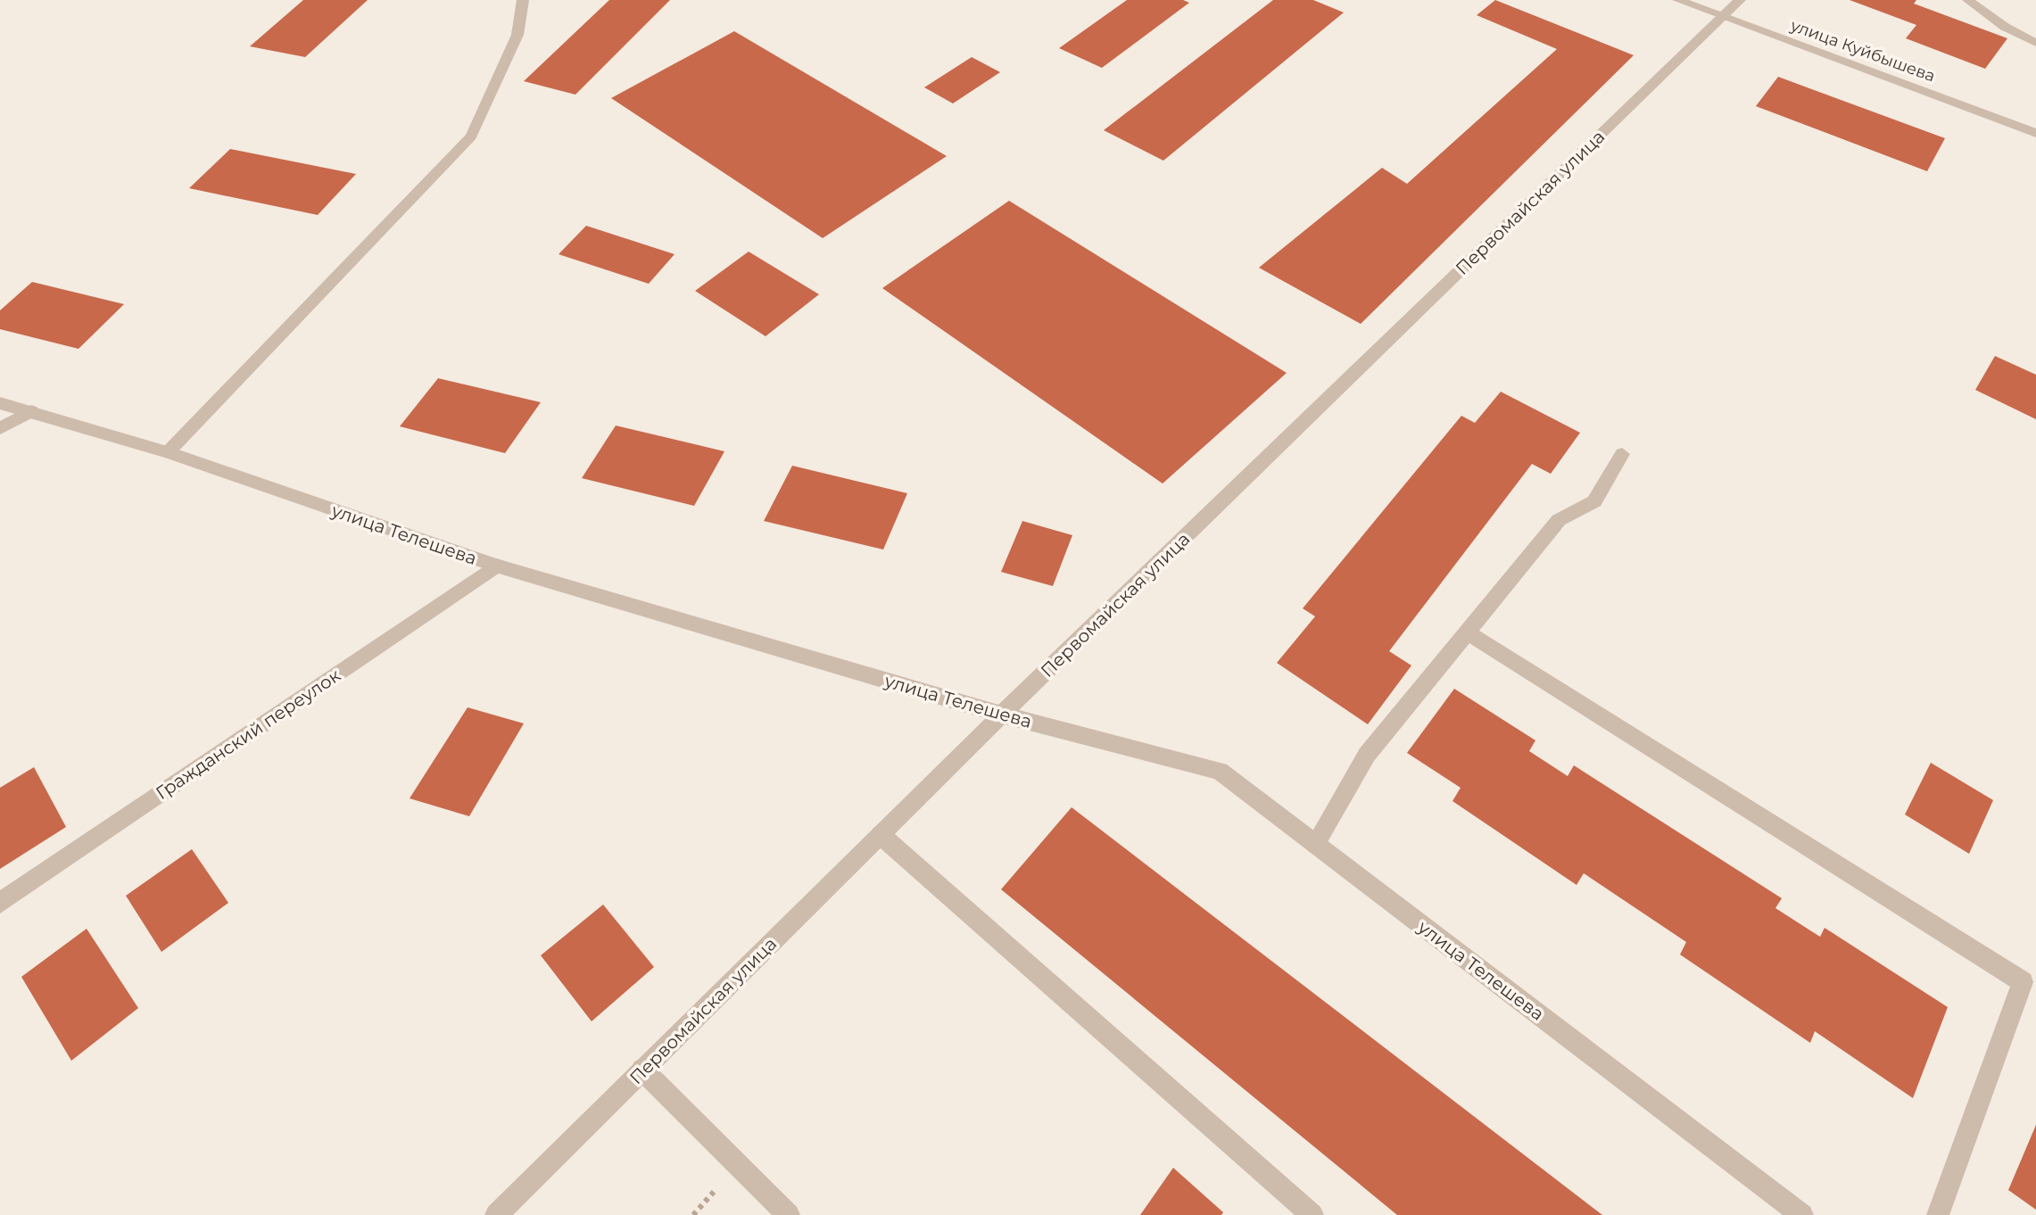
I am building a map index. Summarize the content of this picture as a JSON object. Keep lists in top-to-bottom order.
{
  "streets": {
    "street": [
      "улица Куйбышева",
      "Первомайская улица",
      "улица Телешева",
      "Гражданский переулок"
    ]
  },
  "crossings": [
    ["улица Куйбышева", "Первомайская улица"],
    ["Первомайская улица", "улица Телешева"],
    ["улица Телешева", "Гражданский переулок"]
  ]
}
